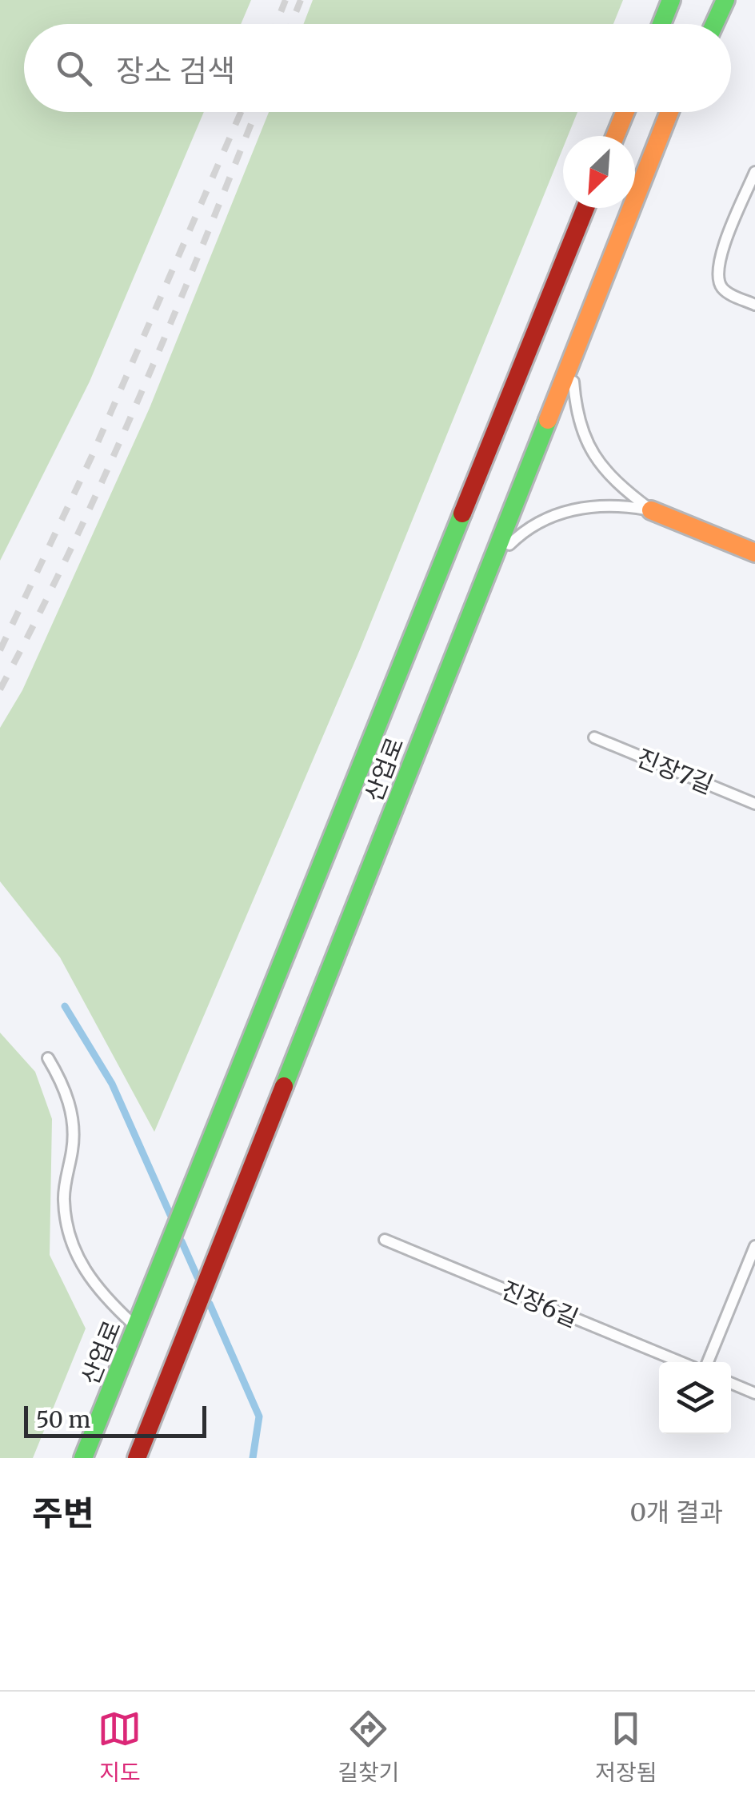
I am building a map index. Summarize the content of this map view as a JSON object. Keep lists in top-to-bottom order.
{
  "streets": {
    "main road": ["산업로"],
    "lane": ["진장7길", "진장6길"]
  },
  "scale_bar": "50 m",
  "north": "bottom left",
  "page": {
    "search": "장소 검색",
    "scale": "50 m",
    "heading": ["주변", "0개 결과"],
    "nav": ["지도", "길찾기", "저장됨"]
  }
}
